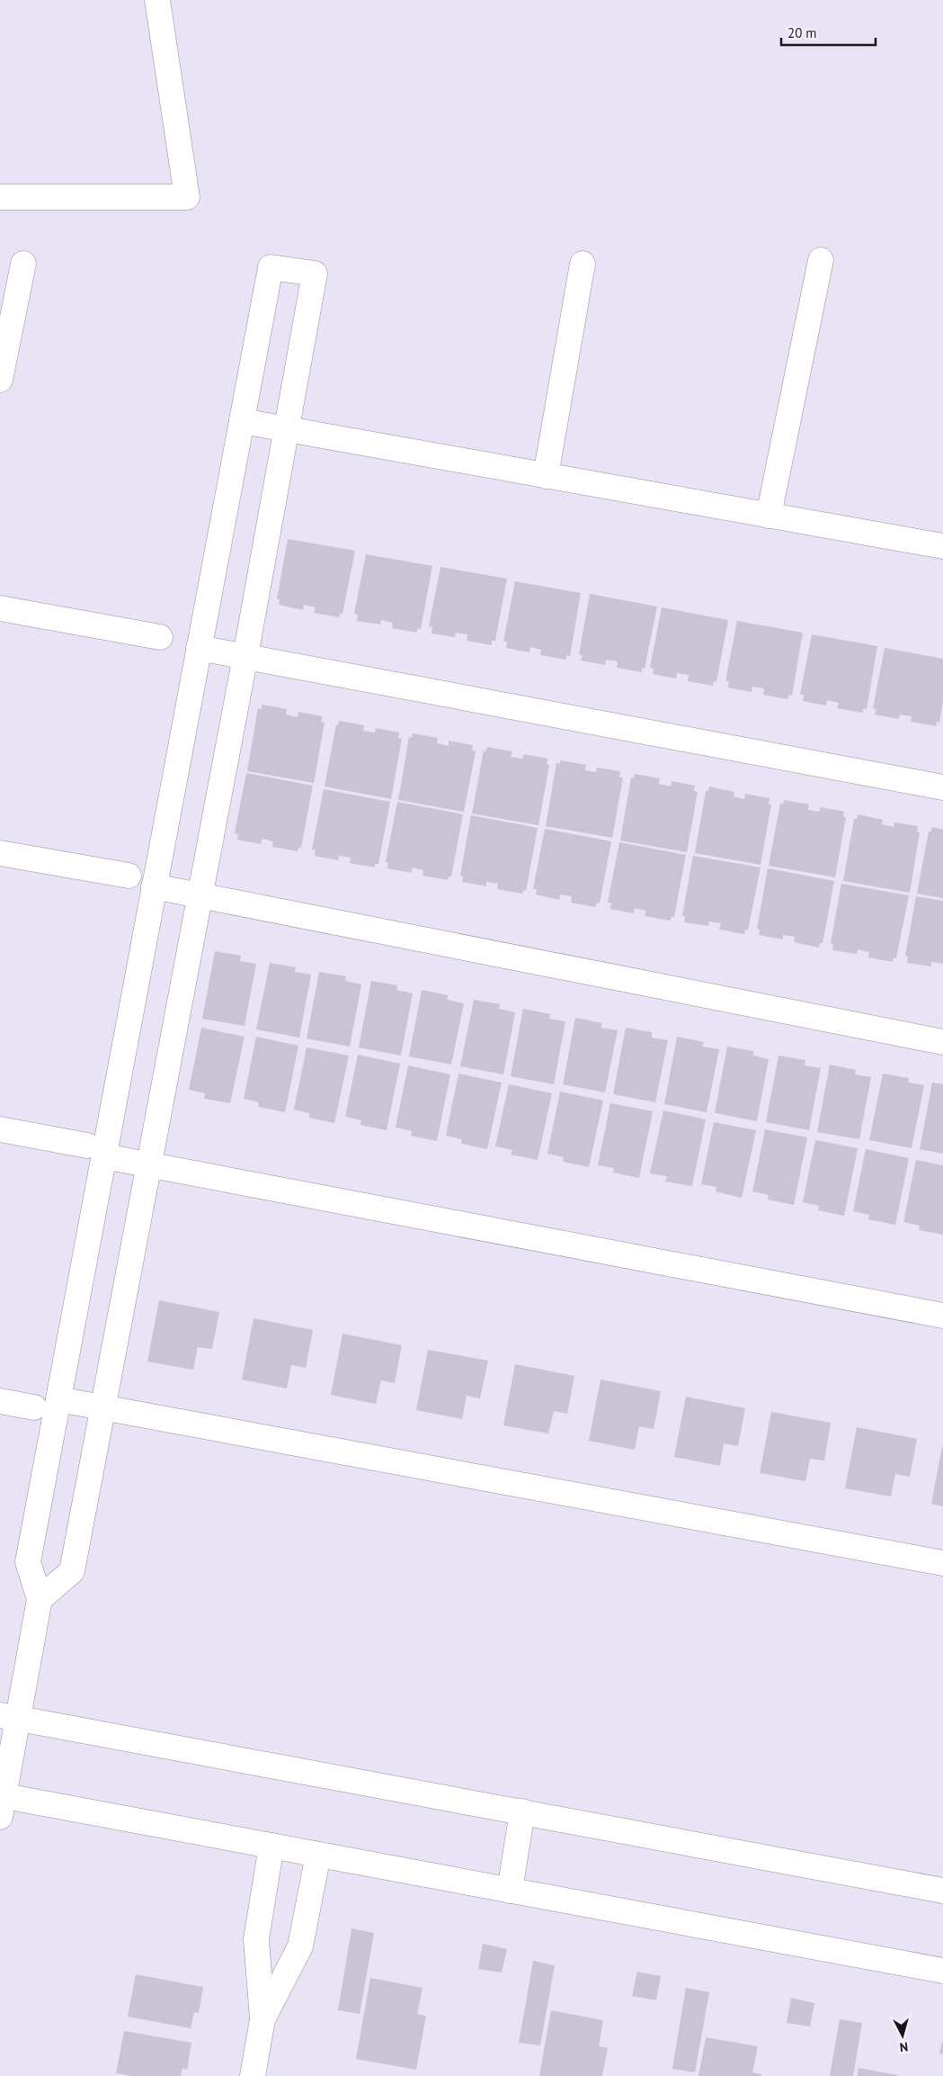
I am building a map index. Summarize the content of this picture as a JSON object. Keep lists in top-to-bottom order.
{
  "scale_bar": "20 m",
  "north": "bottom"
}
